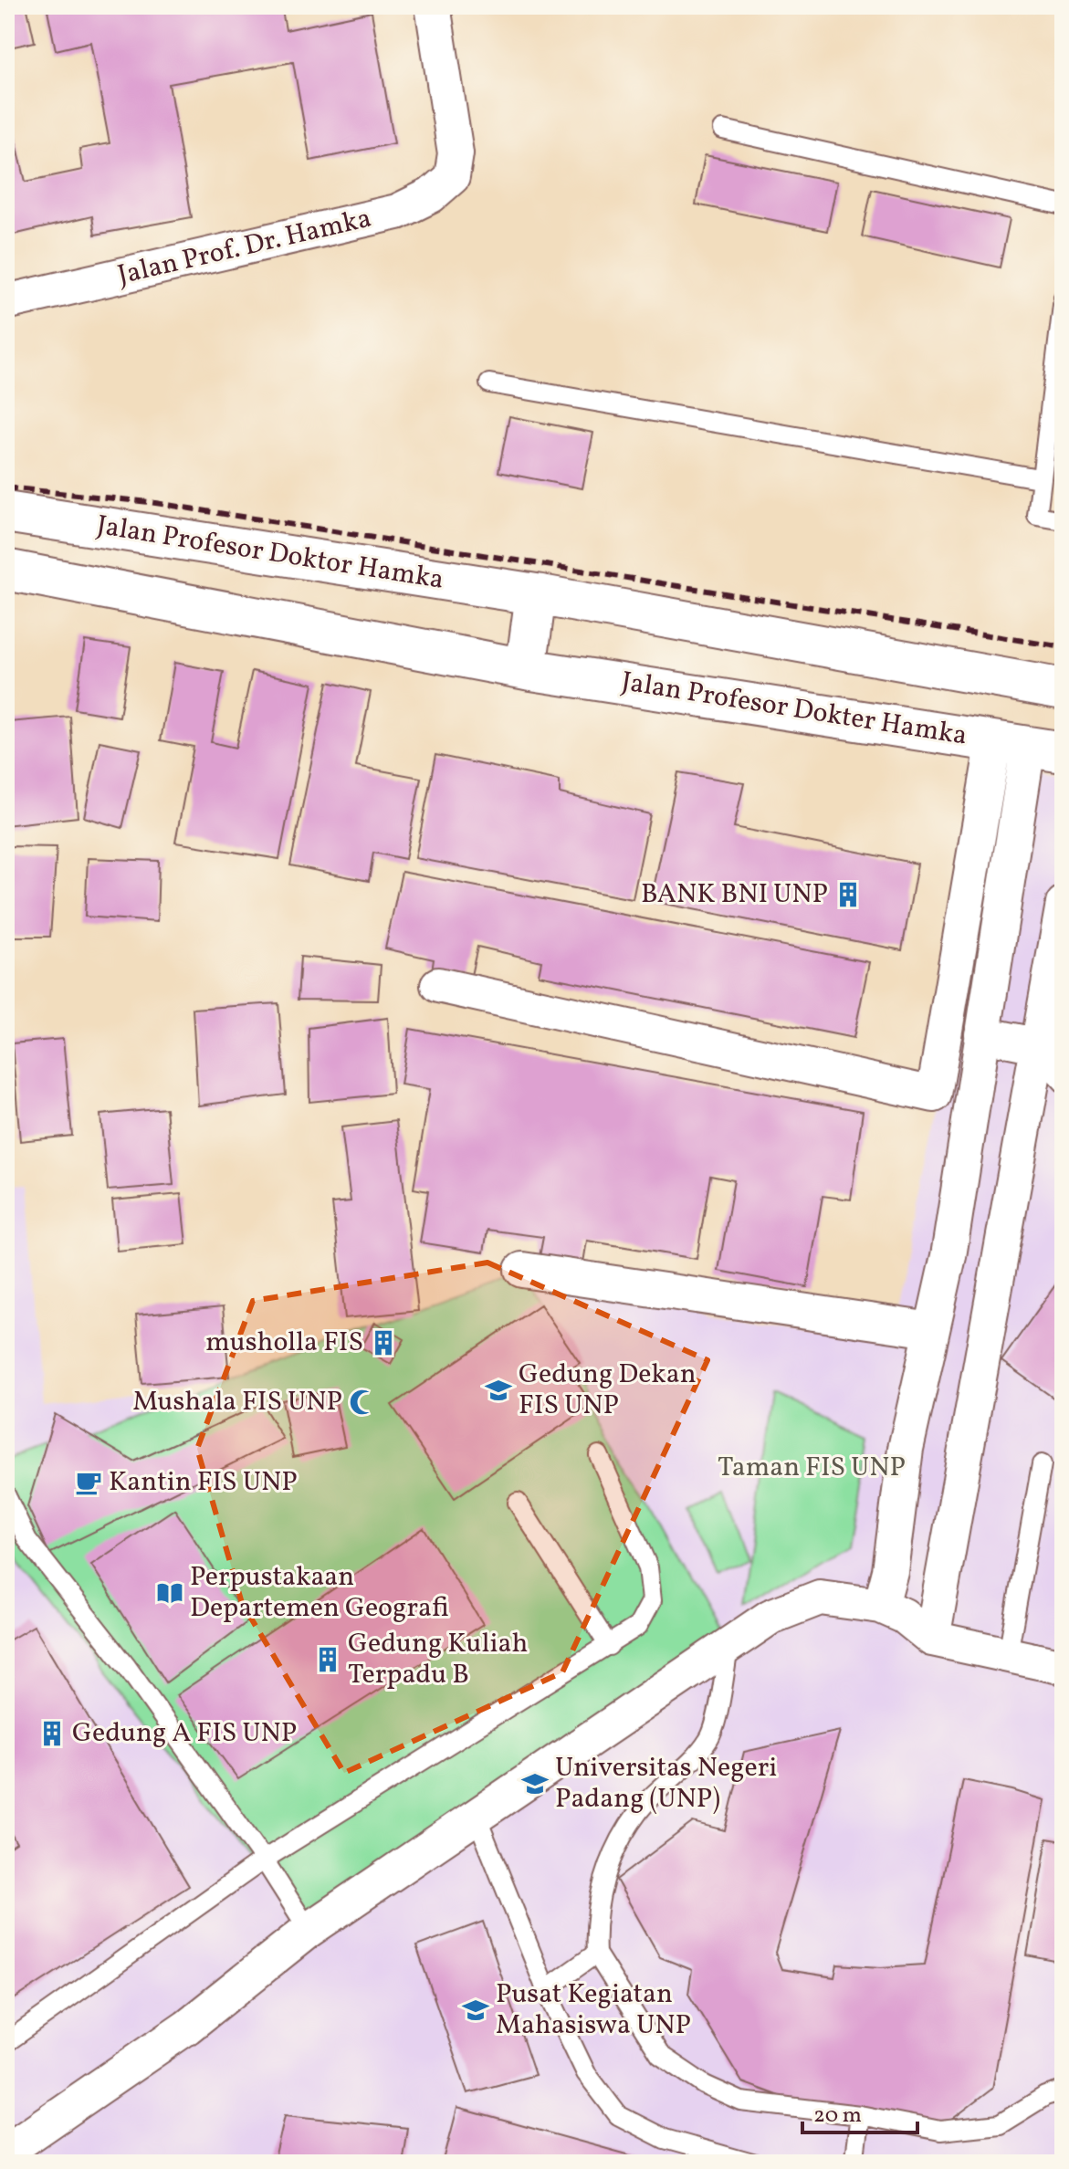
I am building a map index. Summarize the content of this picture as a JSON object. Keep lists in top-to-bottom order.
{
  "streets": {
    "highway": ["Jalan Profesor Doktor Hamka", "Jalan Profesor Dokter Hamka"],
    "street": ["Jalan Prof. Dr. Hamka"]
  },
  "parks": ["Taman FIS UNP"],
  "places": {
    "building": [
      "BANK BNI UNP",
      "musholla FIS",
      "Gedung Kuliah Terpadu B",
      "Gedung A FIS UNP"
    ],
    "school or university": ["Gedung Dekan FIS UNP", "Universitas Negeri Padang (UNP)", "Pusat Kegiatan Mahasiswa UNP"],
    "mosque": ["Mushala FIS UNP"],
    "cafe": ["Kantin FIS UNP"],
    "library": ["Perpustakaan Departemen Geografi"]
  },
  "scale_bar": "20 m"
}
